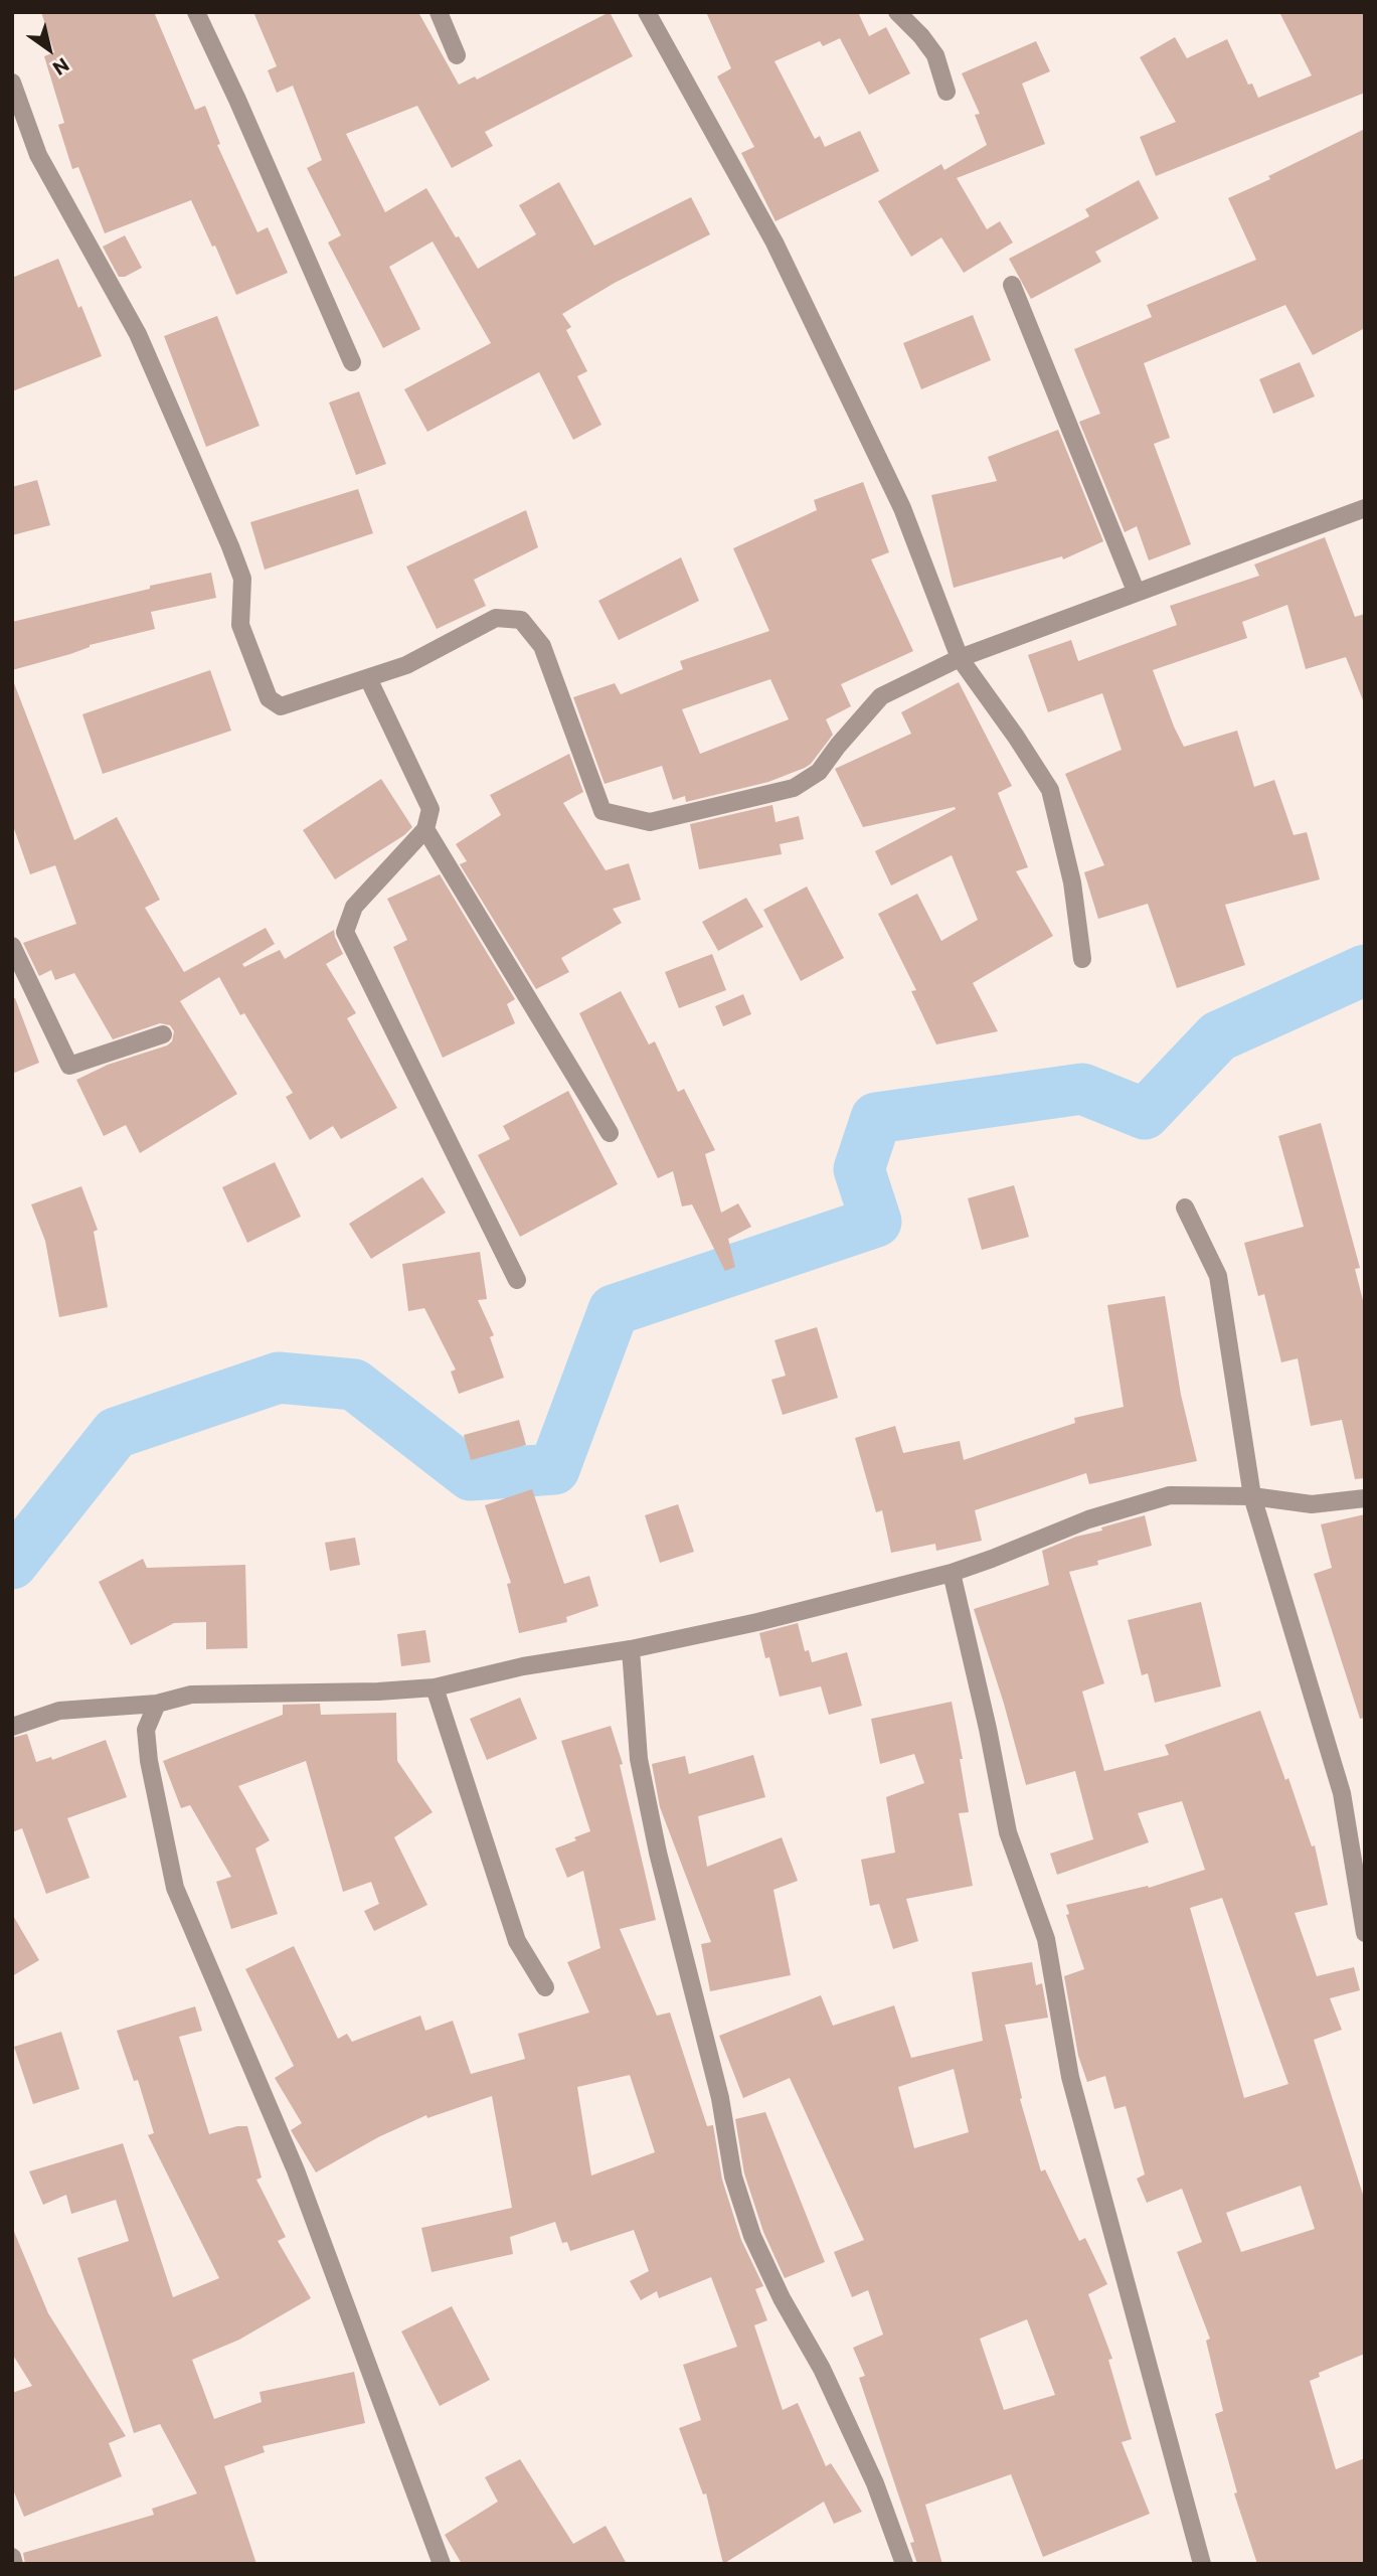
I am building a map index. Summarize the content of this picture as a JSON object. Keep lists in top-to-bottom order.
{
  "north": "bottom right"
}
